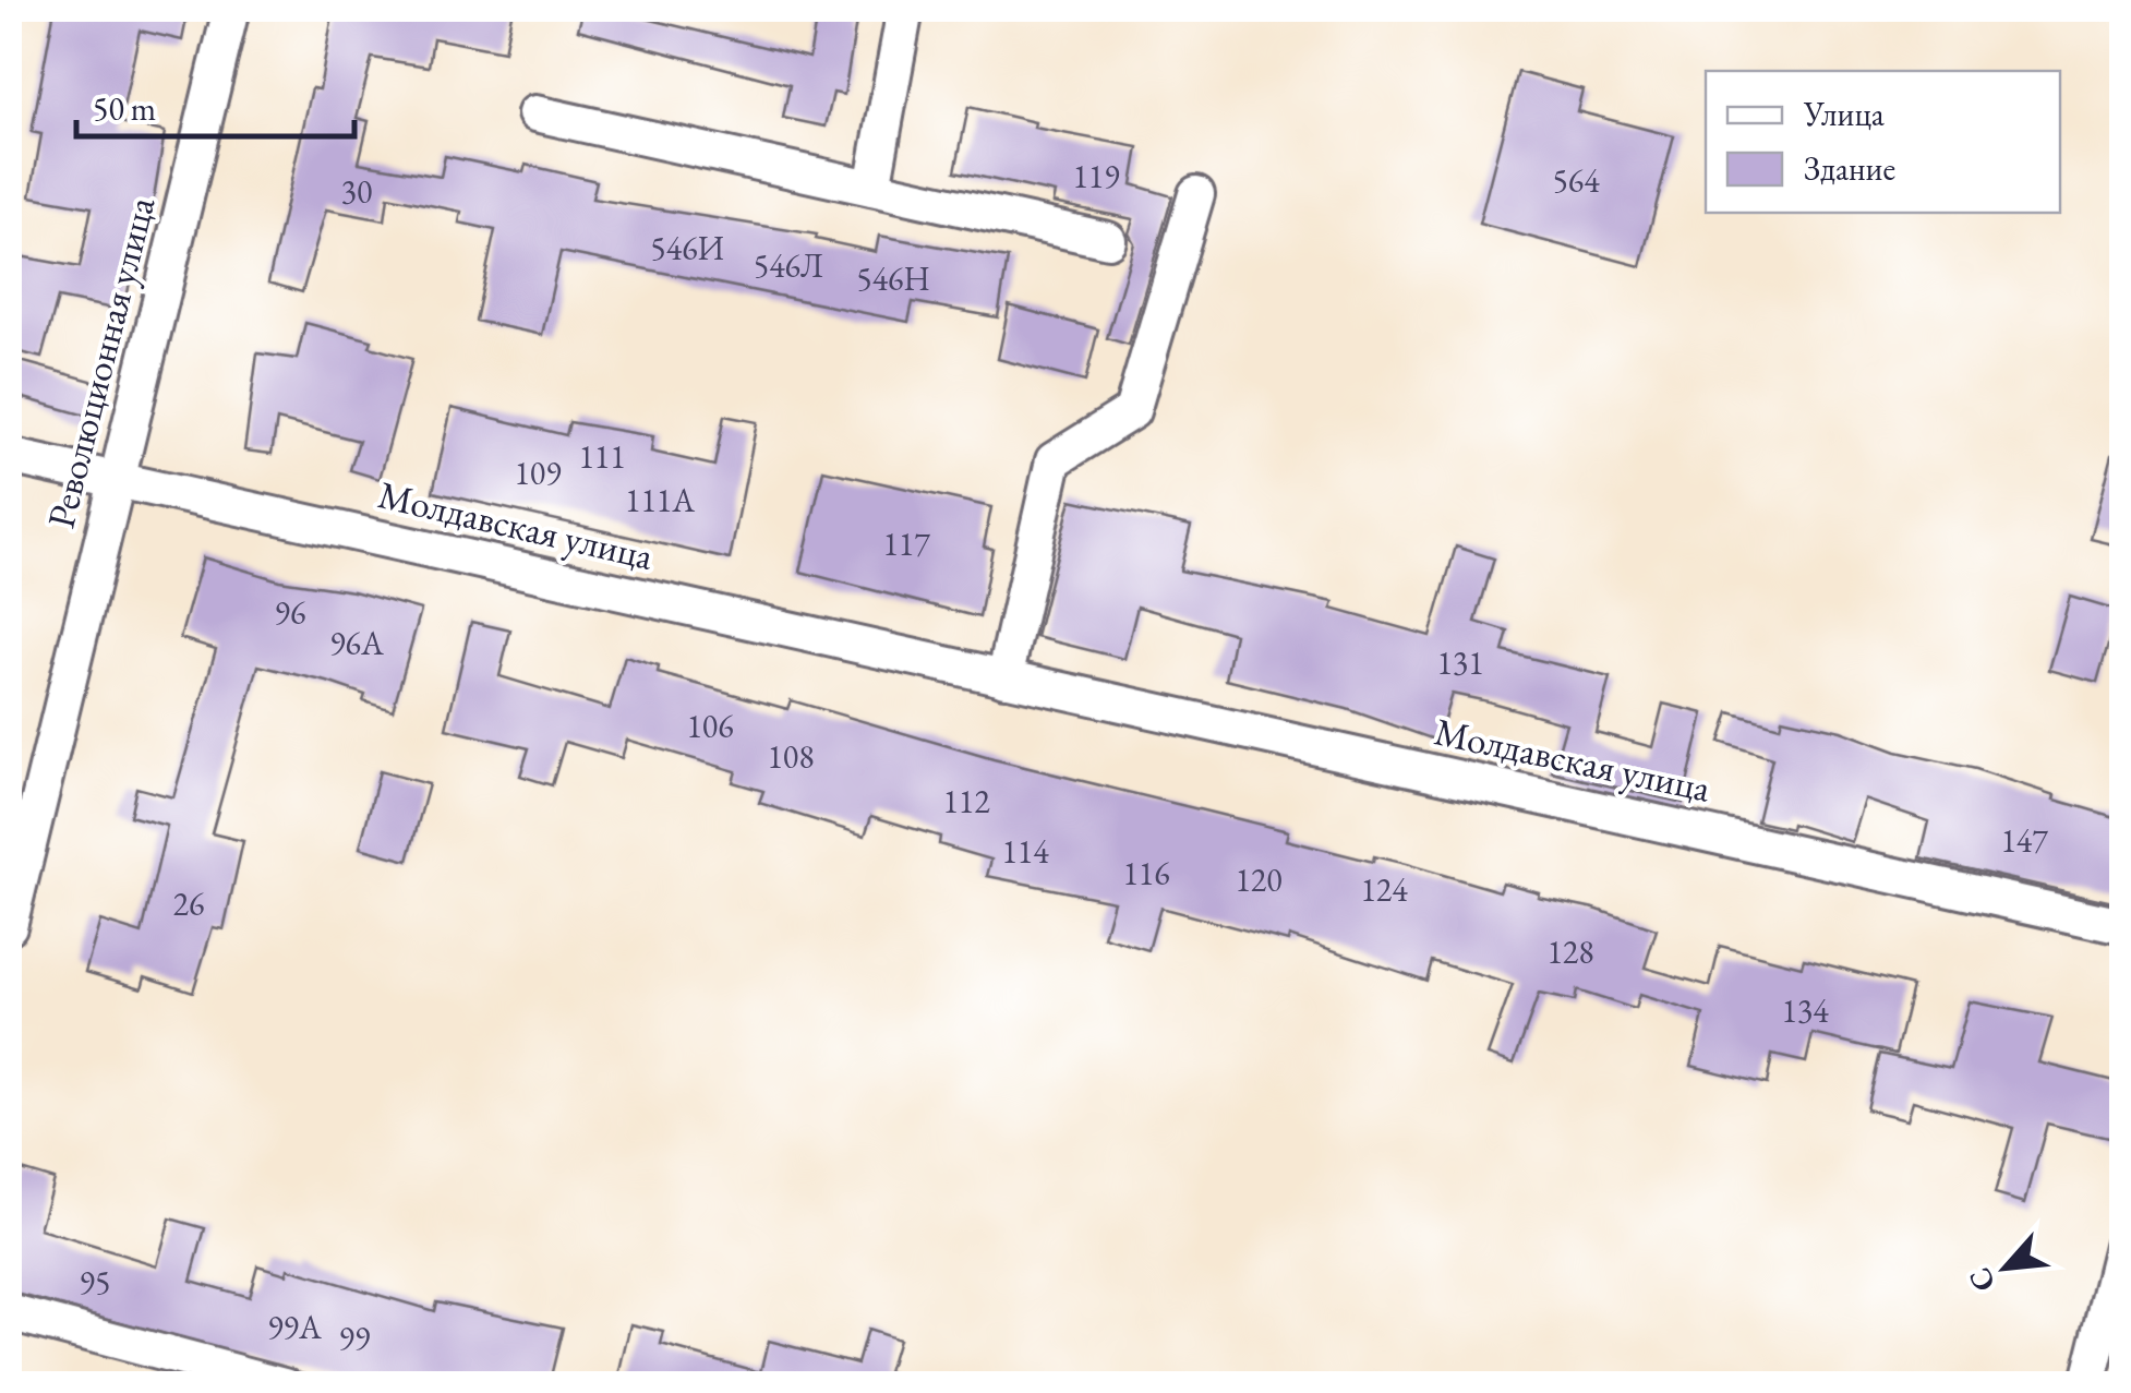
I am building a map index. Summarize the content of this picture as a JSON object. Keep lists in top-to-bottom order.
{
  "streets": {
    "street": ["Революционная улица", "Молдавская улица"]
  },
  "crossings": [
    ["Революционная улица", "Молдавская улица"]
  ],
  "house_numbers": [
    "119",
    "564",
    "30",
    "546И",
    "546Л",
    "546Н",
    "111",
    "109",
    "111А",
    "117",
    "96",
    "96А",
    "131",
    "106",
    "108",
    "112",
    "147",
    "114",
    "116",
    "120",
    "124",
    "26",
    "128",
    "134",
    "95",
    "99А",
    "99"
  ],
  "legend": ["Улица", "Здание"],
  "scale_bar": "50 m",
  "north": "bottom left"
}
